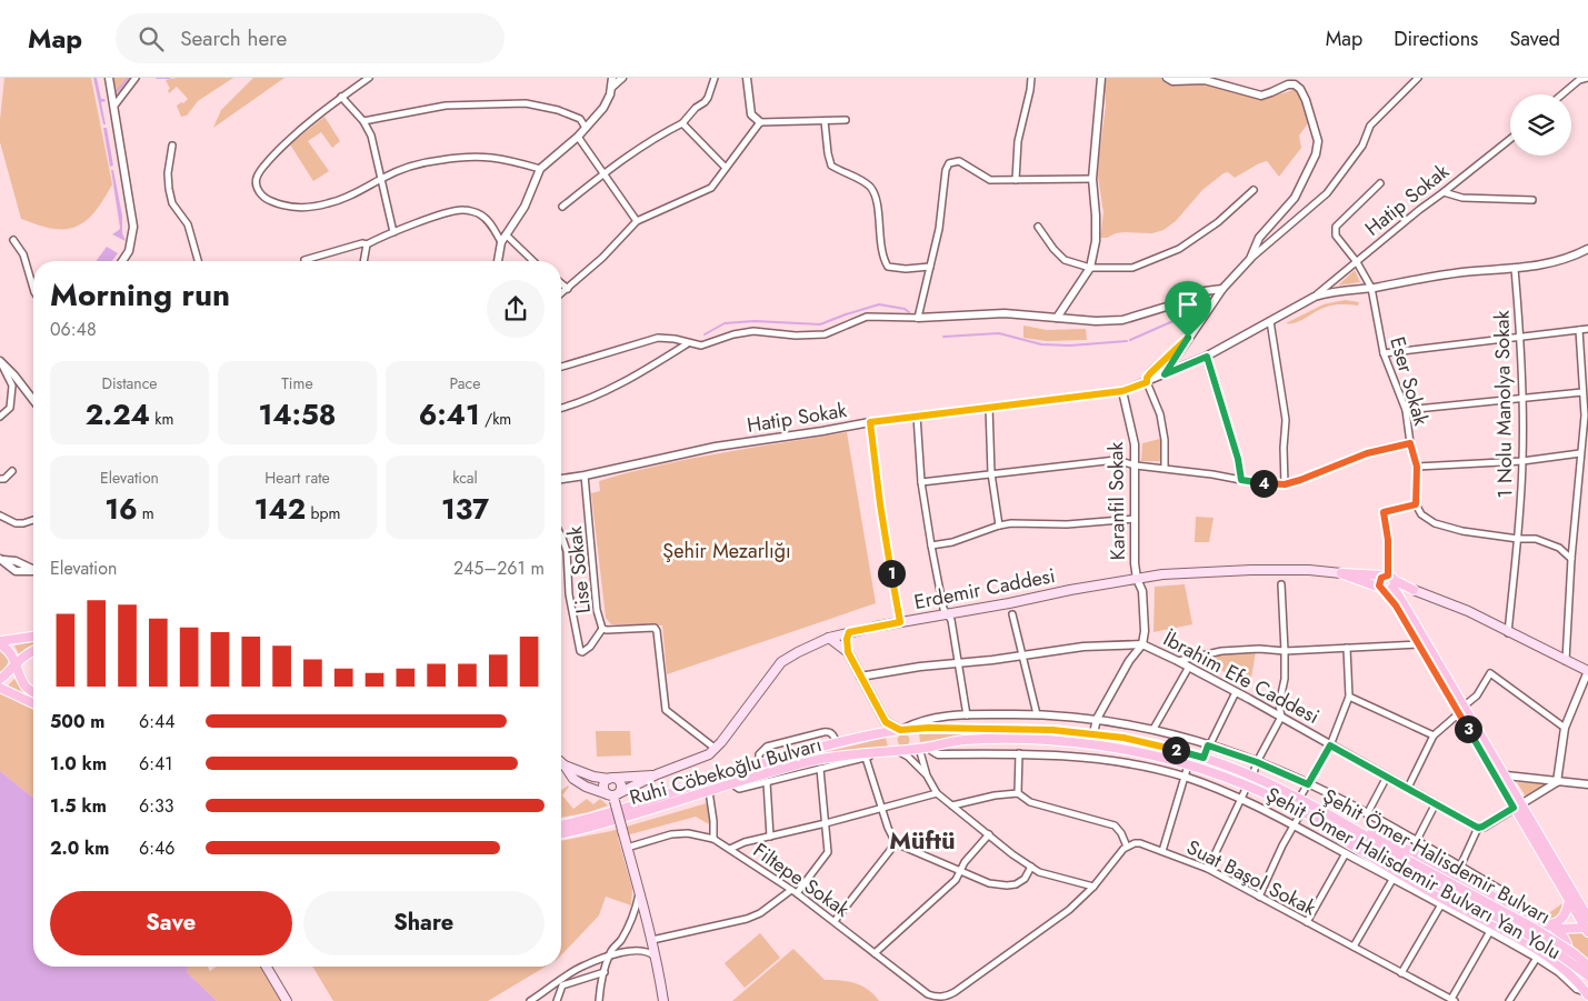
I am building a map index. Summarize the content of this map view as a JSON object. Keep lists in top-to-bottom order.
{
  "streets": {
    "main road": ["Erdemir Caddesi", "Ruhi Cöbekoğlu Bulvarı", "Şehit Ömer Halisdemir Bulvarı"],
    "street": [
      "Hatip Sokak",
      "Eser Sokak",
      "1 Nolu Manolya Sokak",
      "Karanfil Sokak",
      "Lise Sokak",
      "İbrahim Efe Caddesi",
      "Şehit Ömer Halisdemir Bulvarı Yan Yolu",
      "Suat Başol Sokak",
      "Filtepe Sokak"
    ]
  },
  "crossings": [
    ["Hatip Sokak", "Eser Sokak"],
    ["Hatip Sokak", "1 Nolu Manolya Sokak"],
    ["Hatip Sokak", "Karanfil Sokak"],
    ["Hatip Sokak", "Lise Sokak"],
    ["Karanfil Sokak", "Erdemir Caddesi"],
    ["Karanfil Sokak", "İbrahim Efe Caddesi"],
    ["Lise Sokak", "Erdemir Caddesi"],
    ["Ruhi Cöbekoğlu Bulvarı", "Şehit Ömer Halisdemir Bulvarı"],
    ["Ruhi Cöbekoğlu Bulvarı", "Şehit Ömer Halisdemir Bulvarı Yan Yolu"],
    ["Şehit Ömer Halisdemir Bulvarı", "Şehit Ömer Halisdemir Bulvarı Yan Yolu"]
  ],
  "districts": ["Müftü"],
  "parks": ["Şehir Mezarlığı"],
  "page": {
    "header": "Map",
    "search": "Search here",
    "nav": ["Map", "Directions", "Saved"],
    "heading": ["Morning run", "06:48"],
    "stats": [
      ["Distance", "2.24 km"],
      ["Time", "14:58"],
      ["Pace", "6:41 /km"],
      ["Elevation", "16 m"],
      ["Heart rate", "142 bpm"],
      ["kcal", "137"]
    ],
    "pins": [
      "4",
      "1",
      "3",
      "2"
    ],
    "chart": ["Elevation", "245–261 m"],
    "list": [
      {
        "name": "500 m",
        "note": "6:44"
      },
      {
        "name": "1.0 km",
        "note": "6:41"
      },
      {
        "name": "1.5 km",
        "note": "6:33"
      },
      {
        "name": "2.0 km",
        "note": "6:46"
      }
    ],
    "buttons": ["Save", "Share"]
  }
}
